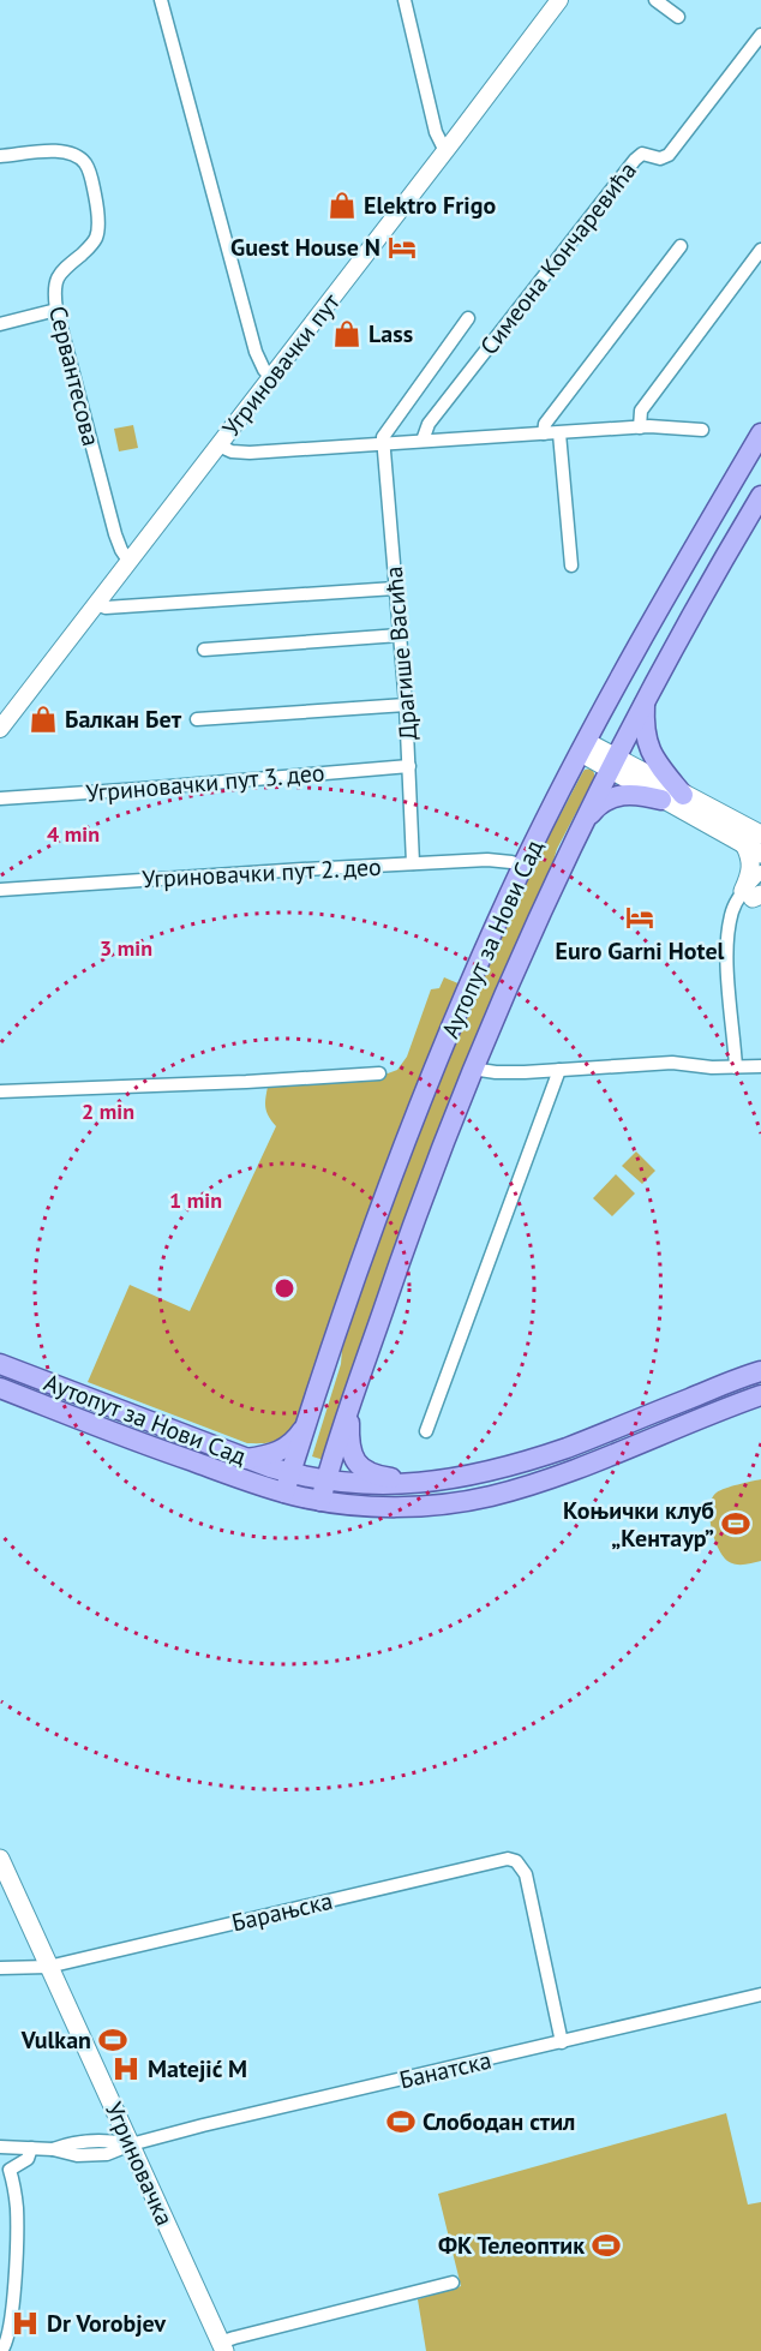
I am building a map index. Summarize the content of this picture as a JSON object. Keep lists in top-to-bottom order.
{
  "streets": {
    "main road": ["Аутопут за Нови Сад", "Угриновачка"],
    "street": [
      "Симеона Кончаревића",
      "Угриновачки пут",
      "Сервантесова",
      "Драгише Васића",
      "Угриновачки пут 3. део",
      "Угриновачки пут 2. део",
      "Барањска",
      "Банатска"
    ]
  },
  "crossings": [
    ["Угриновачки пут", "Сервантесова"],
    ["Драгише Васића", "Угриновачки пут 3. део"],
    ["Драгише Васића", "Угриновачки пут 2. део"],
    ["Угриновачки пут 2. део", "Аутопут за Нови Сад"],
    ["Барањска", "Банатска"],
    ["Барањска", "Угриновачка"],
    ["Банатска", "Угриновачка"]
  ],
  "places": {
    "shop": ["Elektro Frigo", "Lass", "Балкан Бет"],
    "hotel": ["Guest House N", "Euro Garni Hotel"],
    "sports": [
      "Коњички клуб „Кентаур”",
      "Vulkan",
      "Слободан стил",
      "ФК Телеоптик"
    ],
    "hospital": ["Matejić M", "Dr Vorobjev"]
  },
  "rings": [
    "4 min",
    "3 min",
    "2 min",
    "1 min"
  ]
}
